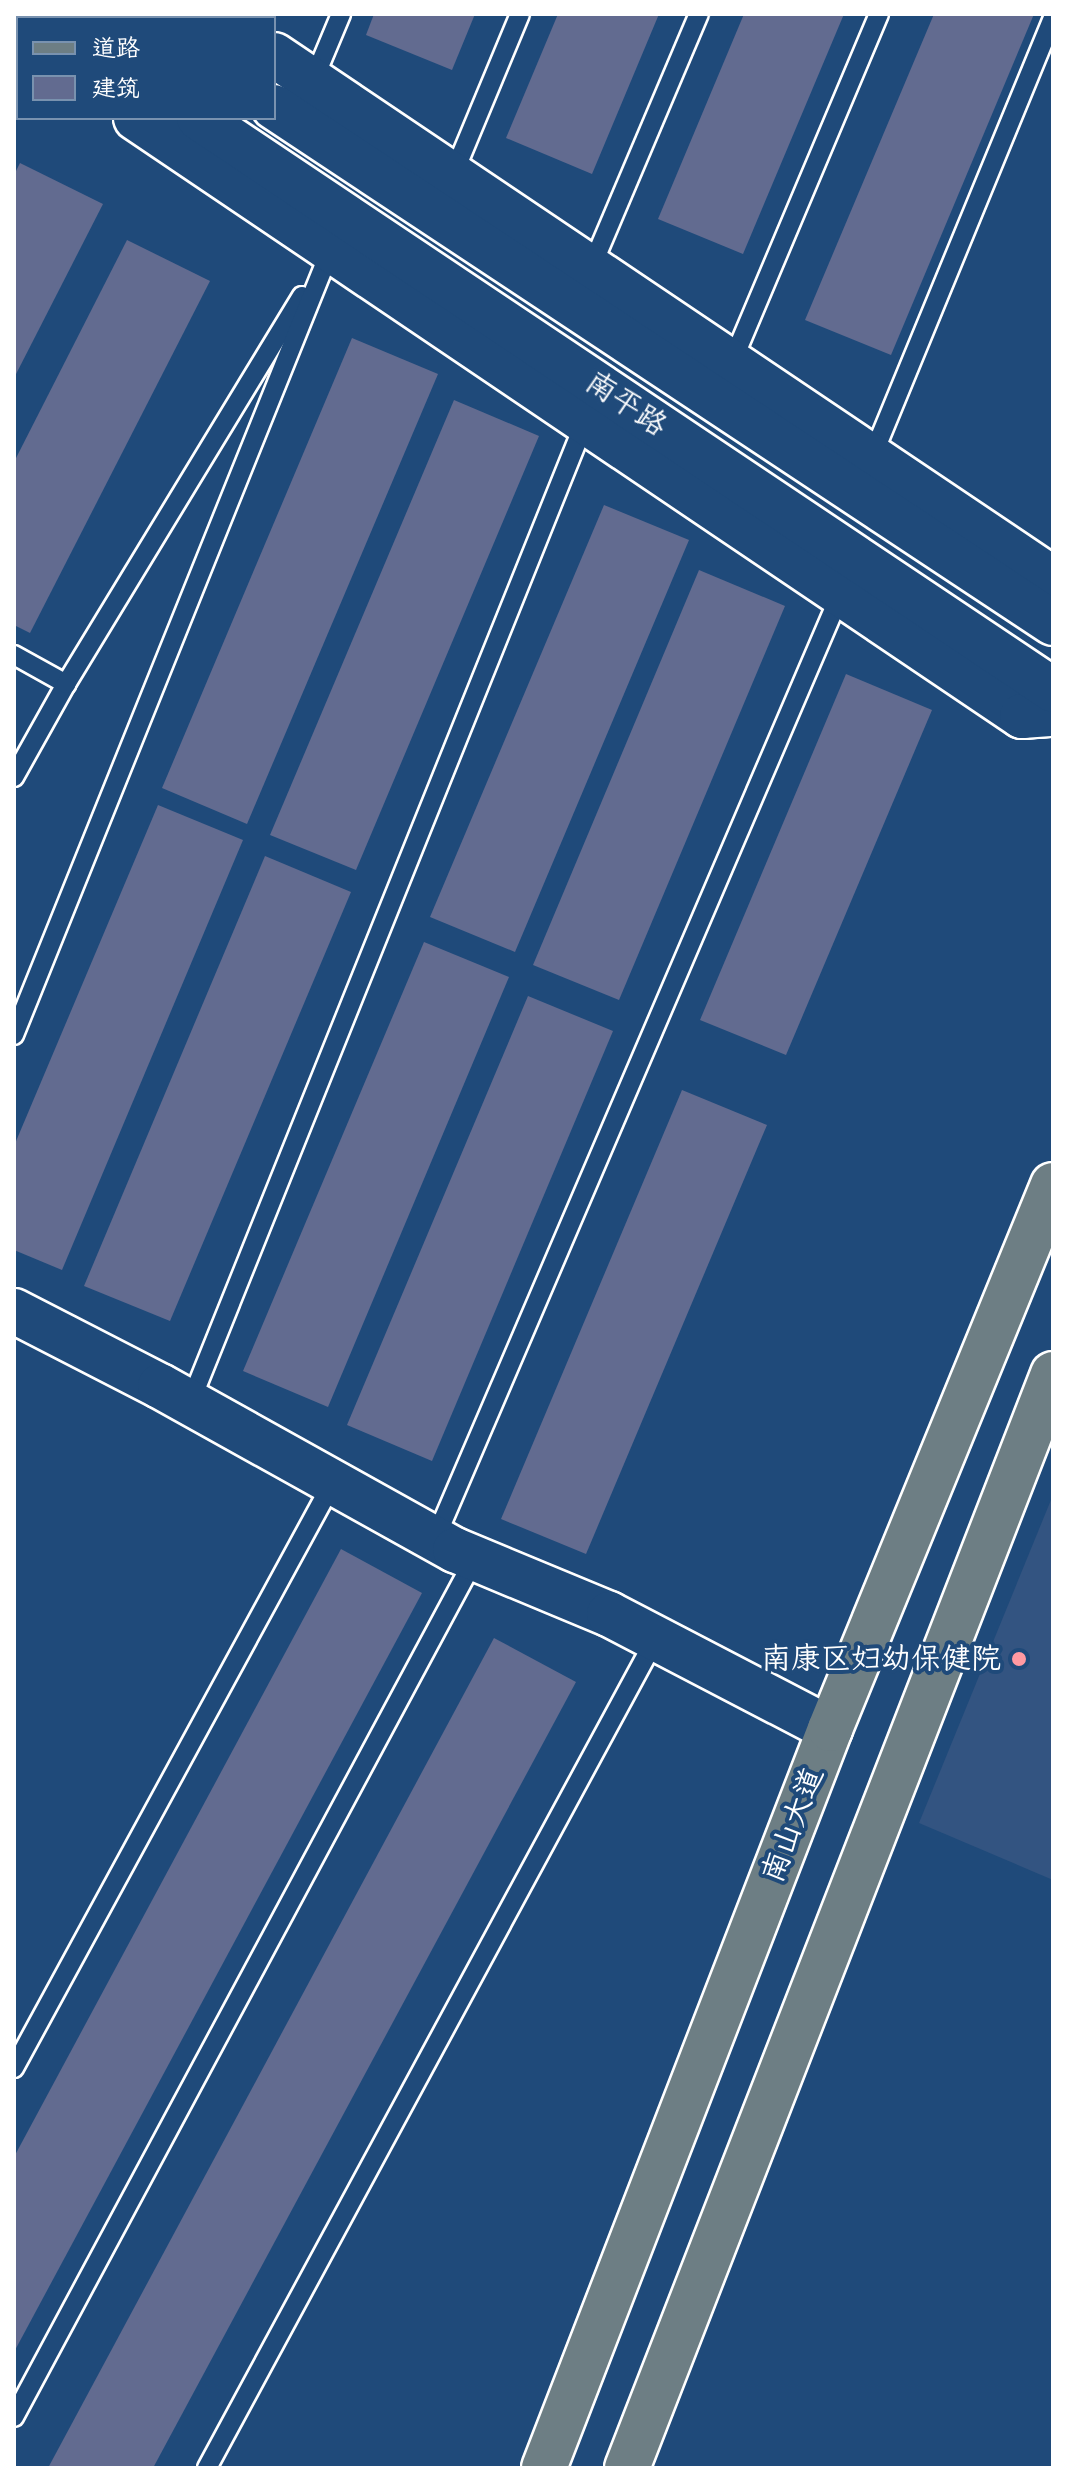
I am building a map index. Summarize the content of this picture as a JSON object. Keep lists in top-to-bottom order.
{
  "streets": {
    "main road": ["南山大道"],
    "street": ["南平路"]
  },
  "places": ["南康区妇幼保健院"],
  "legend": ["道路", "建筑"]
}
